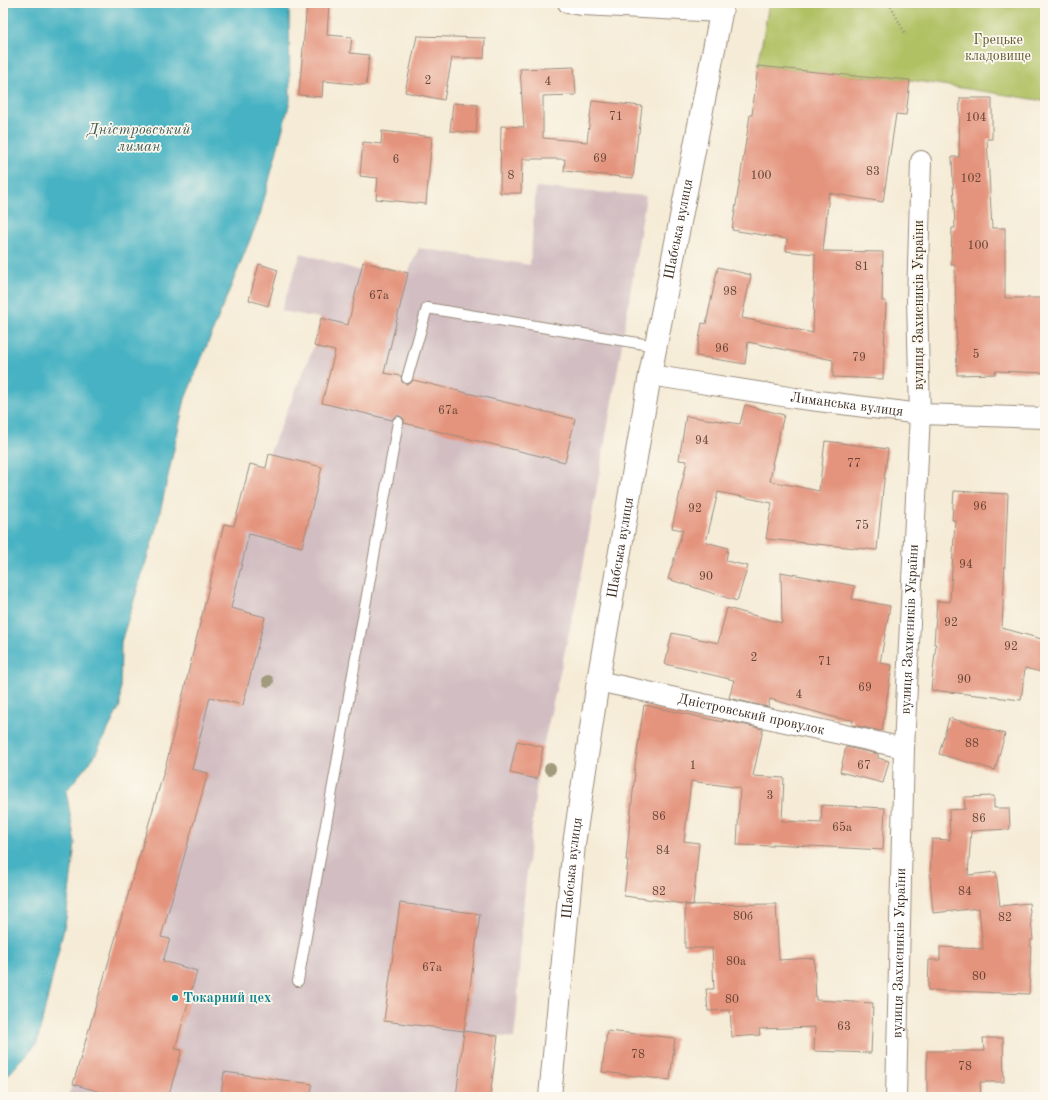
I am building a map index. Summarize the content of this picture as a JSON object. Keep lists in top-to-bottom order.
{
  "streets": {
    "main road": ["Шабська вулиця"],
    "street": ["вулиця Захисників України", "Лиманська вулиця", "Дністровський провулок"]
  },
  "crossings": [
    ["Шабська вулиця", "Лиманська вулиця"],
    ["Шабська вулиця", "Дністровський провулок"],
    ["вулиця Захисників України", "Лиманська вулиця"],
    ["вулиця Захисників України", "Дністровський провулок"]
  ],
  "water": ["Дністровський лиман"],
  "parks": ["Грецьке кладовище"],
  "places": ["Токарний цех"],
  "house_numbers": [
    "2",
    "4",
    "71",
    "104",
    "69",
    "6",
    "83",
    "8",
    "100",
    "102",
    "100",
    "81",
    "98",
    "67а",
    "96",
    "5",
    "79",
    "67а",
    "94",
    "77",
    "96",
    "92",
    "75",
    "94",
    "90",
    "92",
    "92",
    "2",
    "71",
    "90",
    "69",
    "4",
    "88",
    "1",
    "67",
    "3",
    "86",
    "86",
    "65а",
    "84",
    "82",
    "84",
    "80б",
    "82",
    "80а",
    "67а",
    "80",
    "80",
    "63",
    "78",
    "78"
  ]
}
